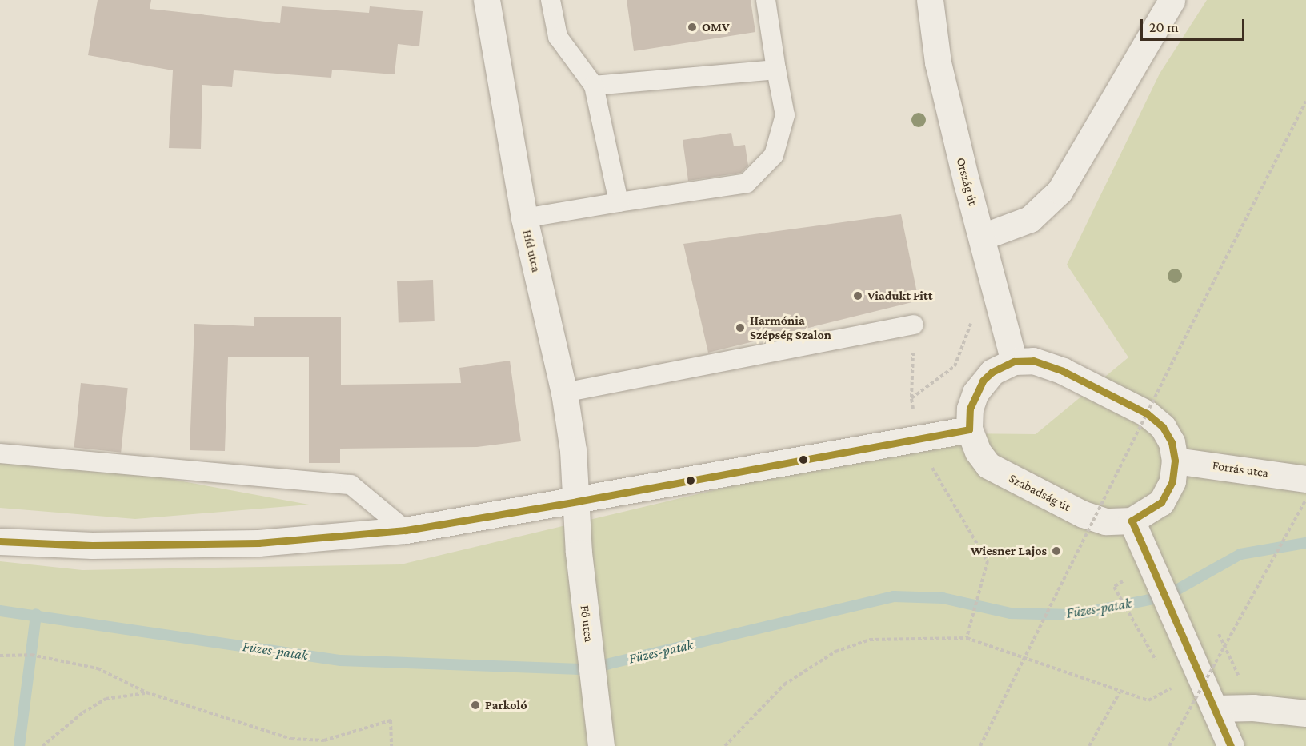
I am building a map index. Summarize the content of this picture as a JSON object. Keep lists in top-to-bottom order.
{
  "streets": {
    "street": [
      "Ország út",
      "Híd utca",
      "Forrás utca",
      "Szabadság út",
      "Fő utca"
    ]
  },
  "crossings": [
    ["Ország út", "Szabadság út"],
    ["Híd utca", "Fő utca"],
    ["Forrás utca", "Szabadság út"]
  ],
  "water": ["Füzes-patak"],
  "places": [
    "OMV",
    "Viadukt Fitt",
    "Harmónia Szépség Szalon",
    "Wiesner Lajos",
    "Parkoló"
  ],
  "scale_bar": "20 m"
}
